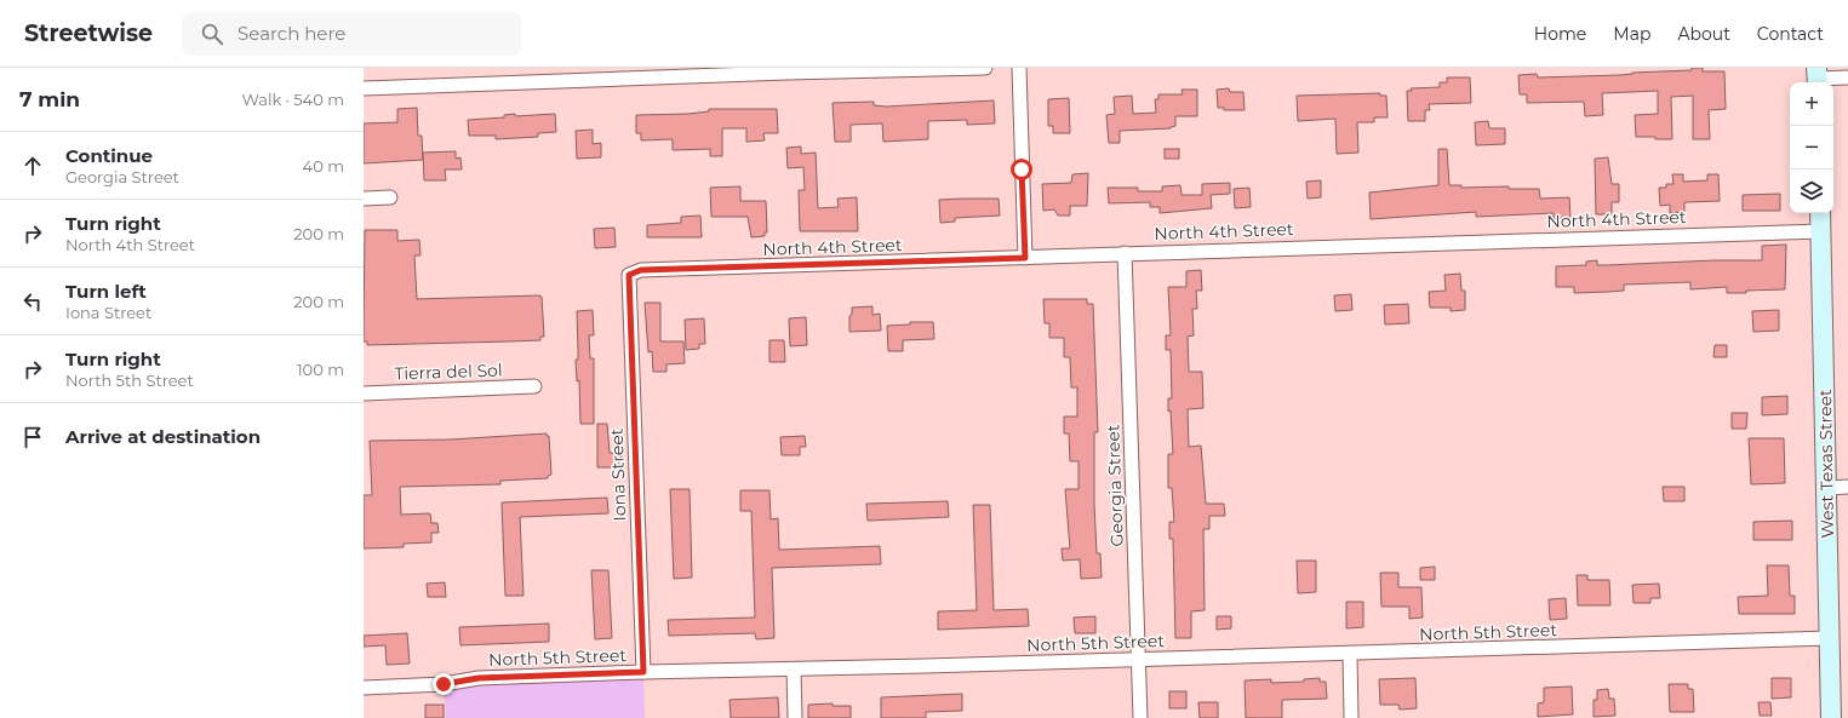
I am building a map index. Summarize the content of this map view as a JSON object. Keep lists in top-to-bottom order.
{
  "streets": {
    "street": [
      "North 4th Street",
      "Tierra del Sol",
      "West Texas Street",
      "Iona Street",
      "Georgia Street",
      "North 5th Street"
    ]
  },
  "crossings": [
    ["North 4th Street", "West Texas Street"],
    ["North 4th Street", "Iona Street"],
    ["North 4th Street", "Georgia Street"],
    ["West Texas Street", "North 5th Street"],
    ["Iona Street", "North 5th Street"],
    ["Georgia Street", "North 5th Street"]
  ],
  "page": {
    "header": "Streetwise",
    "search": "Search here",
    "nav": [
      "Home",
      "Map",
      "About",
      "Contact"
    ],
    "heading": ["7 min", "Walk · 540 m"],
    "map_buttons": ["+", "−"],
    "list": [
      ["Continue", "Georgia Street", "40 m"],
      ["Turn right", "North 4th Street", "200 m"],
      ["Turn left", "Iona Street", "200 m"],
      ["Turn right", "North 5th Street", "100 m"],
      "Arrive at destination"
    ]
  }
}
